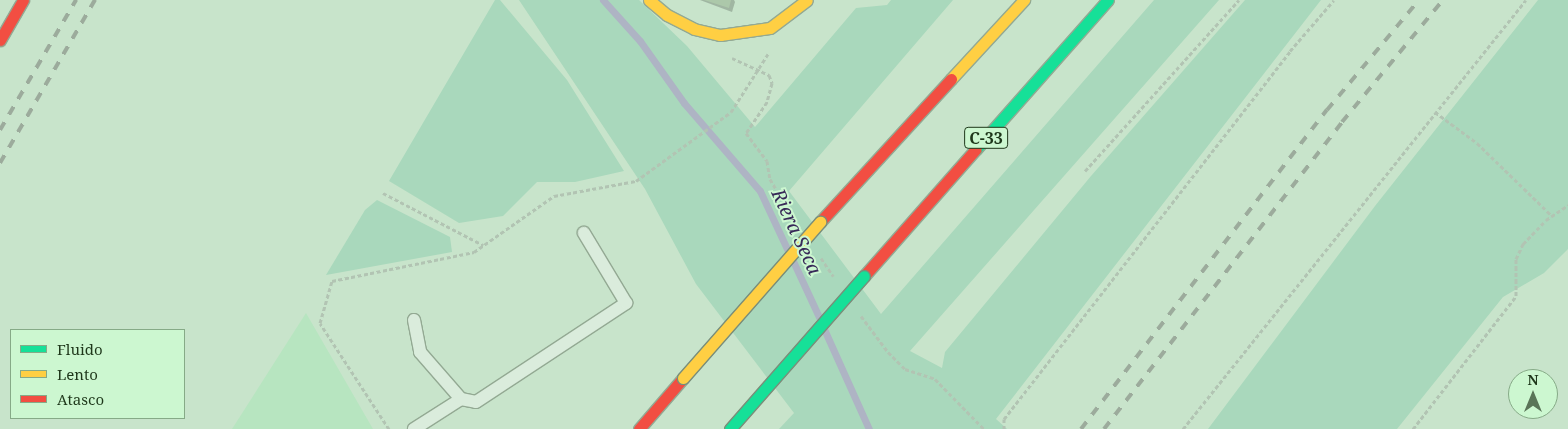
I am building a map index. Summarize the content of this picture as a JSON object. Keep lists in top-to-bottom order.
{
  "streets": {
    "main road": ["C-33"]
  },
  "water": ["Riera Seca"],
  "legend": ["Fluido", "Lento", "Atasco"],
  "north": "top"
}
